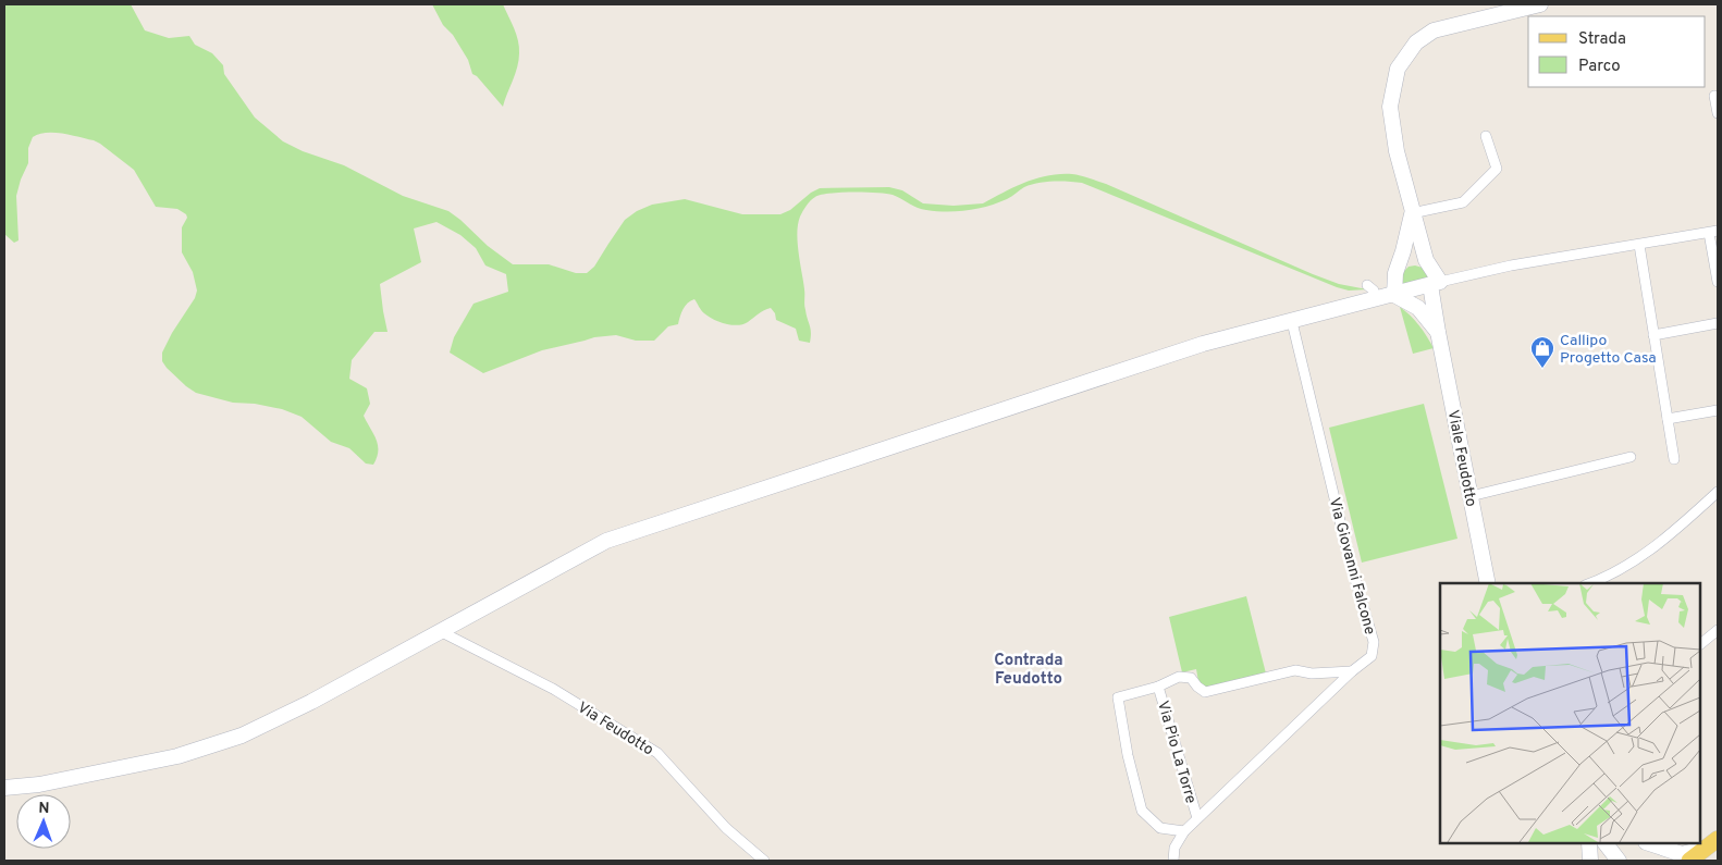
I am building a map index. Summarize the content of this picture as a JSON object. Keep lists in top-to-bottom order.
{
  "streets": {
    "street": [
      "Viale Feudotto",
      "Via Giovanni Falcone",
      "Via Feudotto",
      "Via Pio La Torre"
    ]
  },
  "crossings": [
    ["Via Giovanni Falcone", "Via Pio La Torre"]
  ],
  "districts": ["Contrada Feudotto"],
  "places": {
    "shop": ["Callipo Progetto Casa"]
  },
  "legend": ["Strada", "Parco"],
  "north": "top"
}
